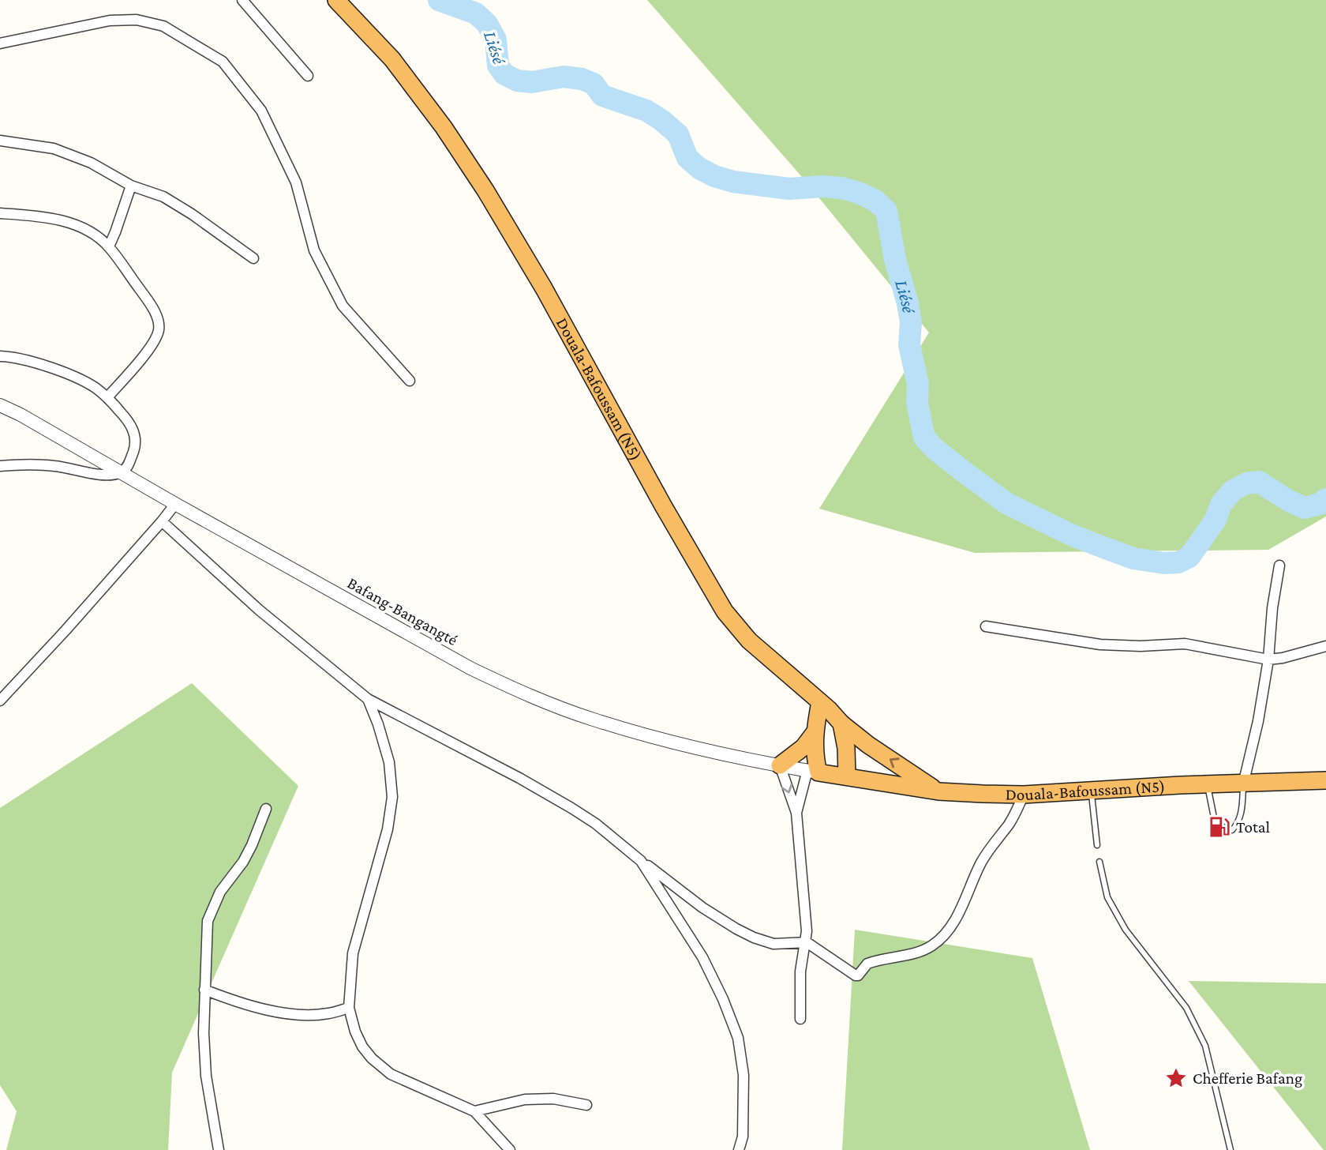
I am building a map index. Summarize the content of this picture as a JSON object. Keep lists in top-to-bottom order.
{
  "streets": {
    "highway": ["Douala-Bafoussam (N5)"],
    "street": ["Bafang-Bangangté"]
  },
  "crossings": [
    ["Douala-Bafoussam (N5)", "Bafang-Bangangté"]
  ],
  "water": ["Liésé"],
  "places": {
    "fuel station": ["Total"],
    "place": ["Chefferie Bafang"]
  }
}
